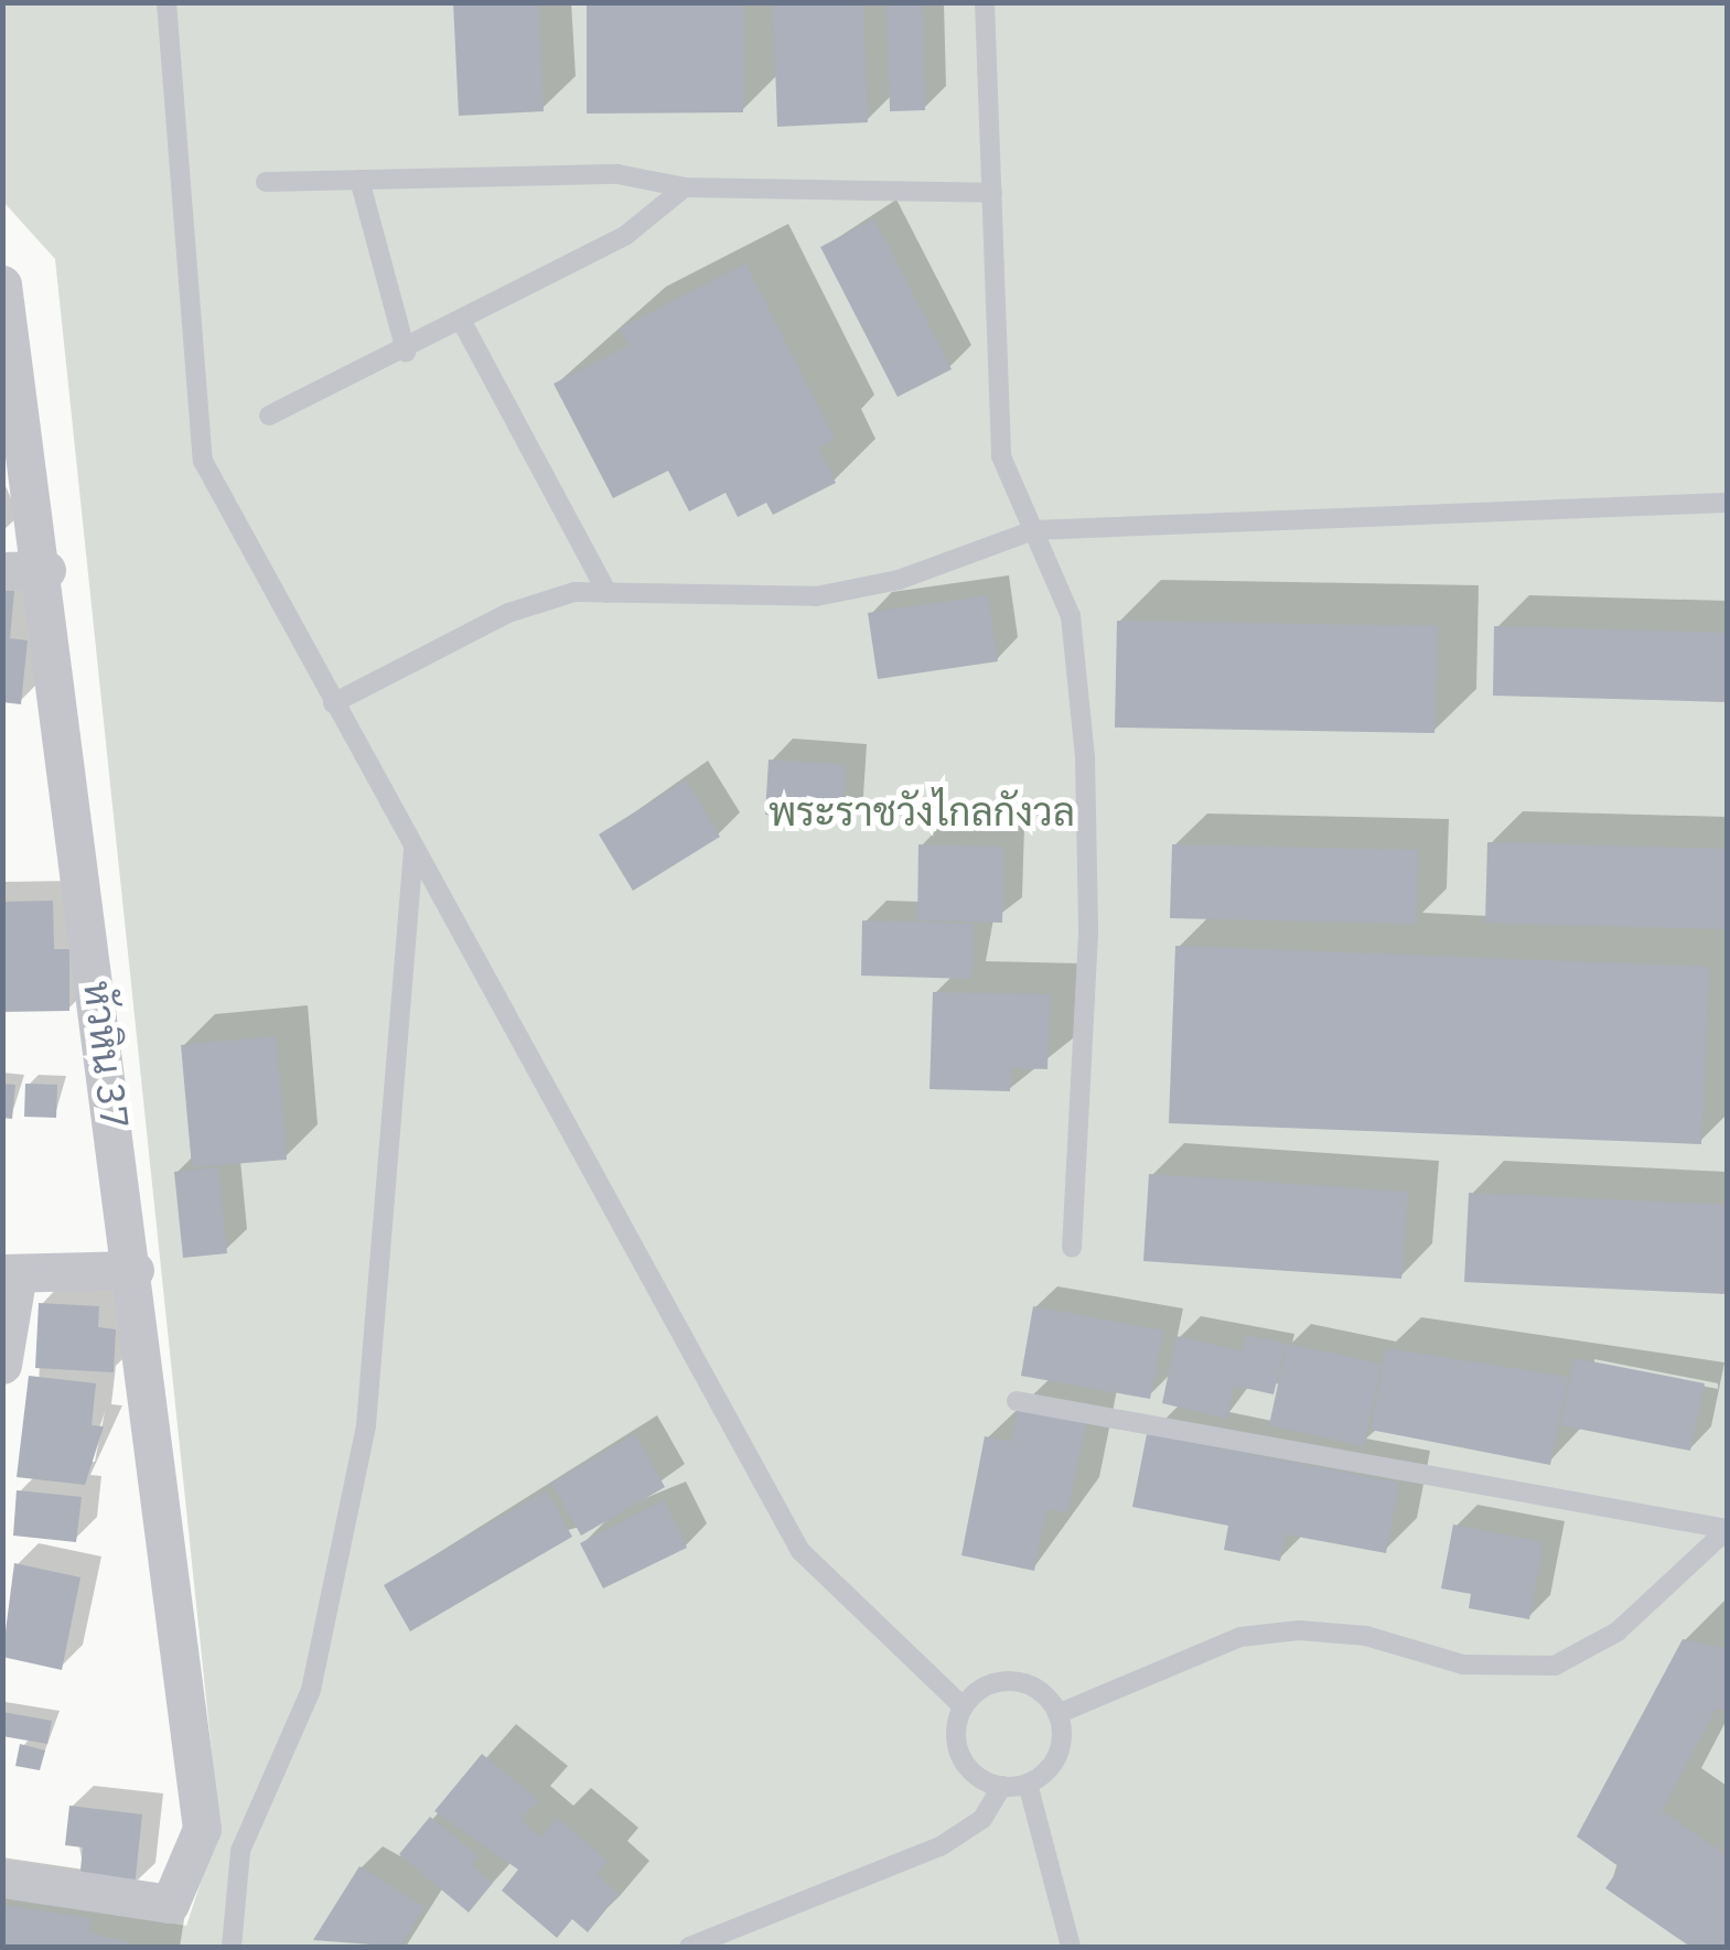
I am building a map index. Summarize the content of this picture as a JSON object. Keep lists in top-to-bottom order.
{
  "streets": {
    "street": ["หัวหิน 37"]
  },
  "parks": ["พระราชวังไกลกังวล"]
}
